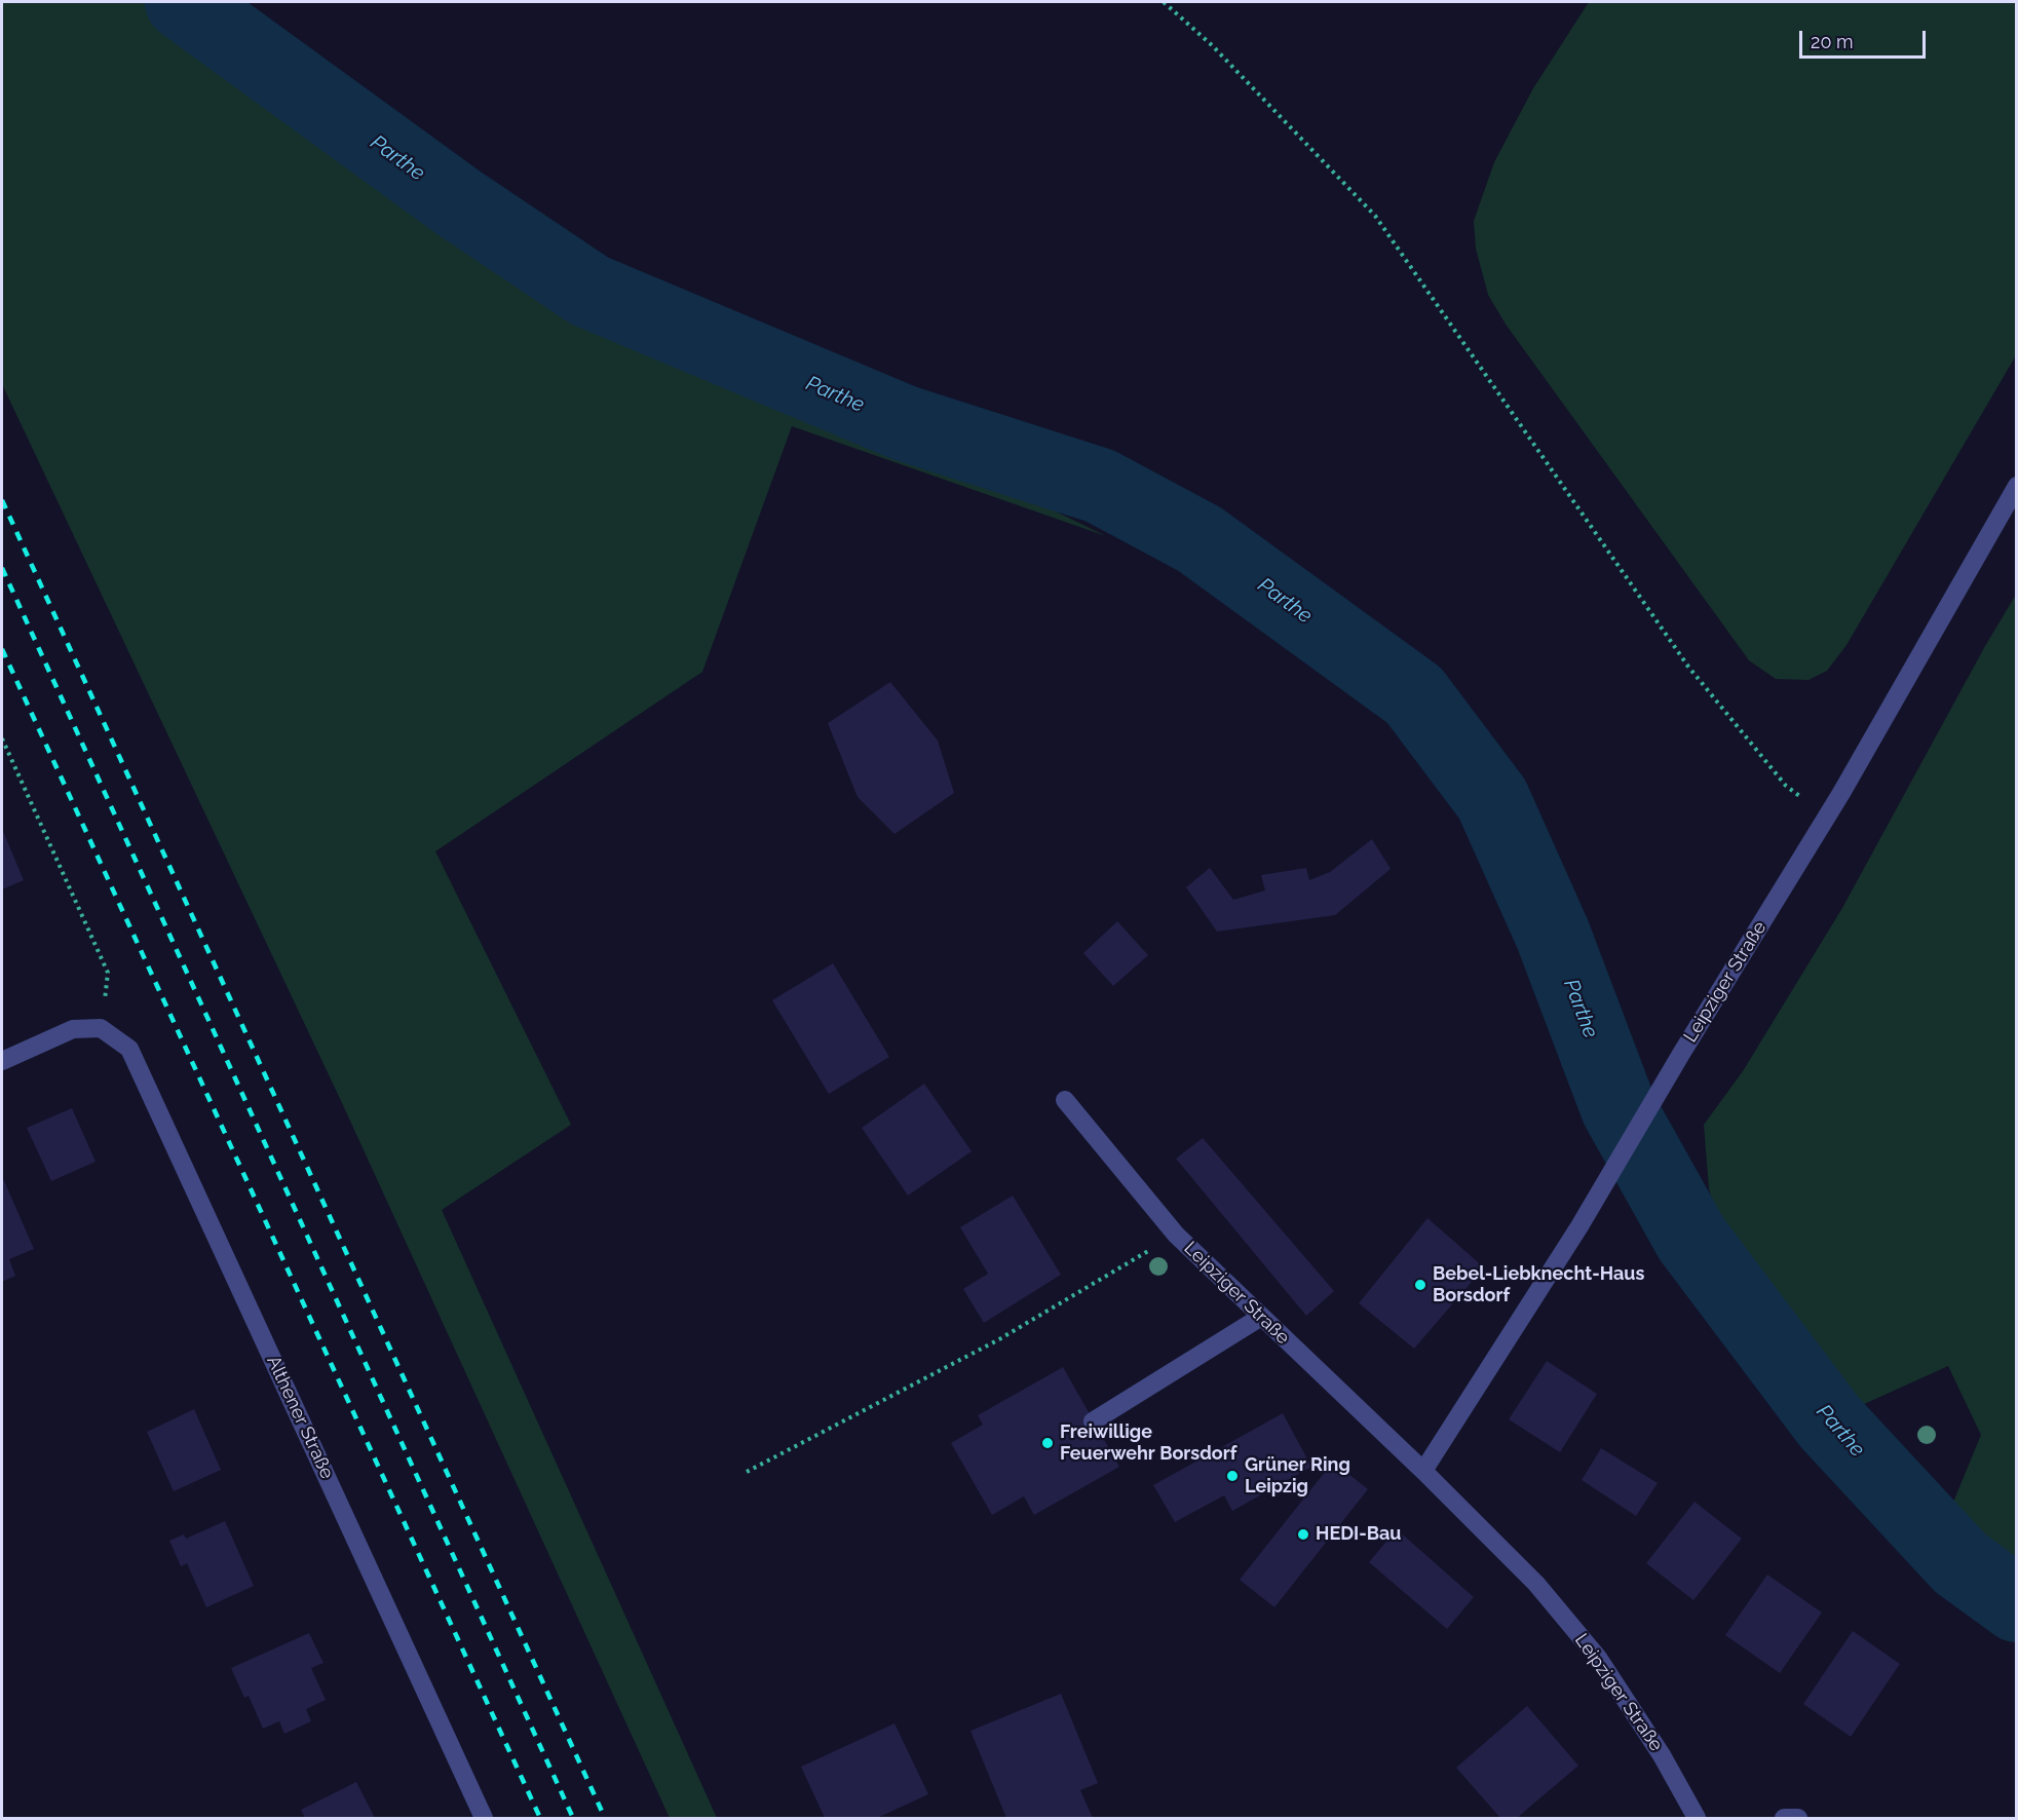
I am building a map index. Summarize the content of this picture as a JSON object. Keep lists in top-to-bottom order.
{
  "streets": {
    "street": ["Leipziger Straße", "Althener Straße"]
  },
  "water": ["Parthe"],
  "places": [
    "Bebel-Liebknecht-Haus Borsdorf",
    "Freiwillige Feuerwehr Borsdorf",
    "Grüner Ring Leipzig",
    "HEDI-Bau"
  ],
  "scale_bar": "20 m"
}
